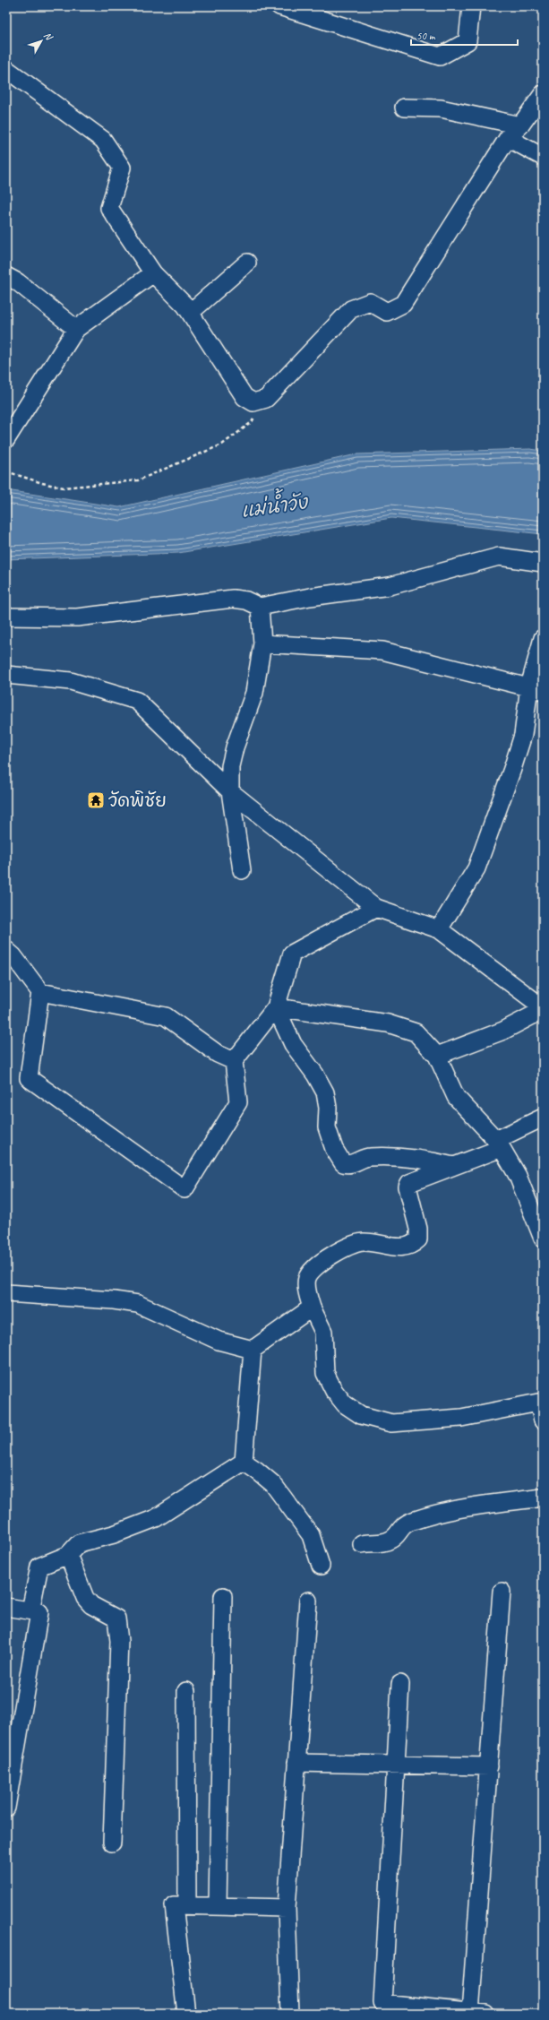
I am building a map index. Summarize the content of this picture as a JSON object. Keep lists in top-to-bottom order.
{
  "water": ["แม่น้ำวัง"],
  "places": {
    "temple": ["วัดพิชัย"]
  },
  "scale_bar": "50 m",
  "north": "top right"
}
